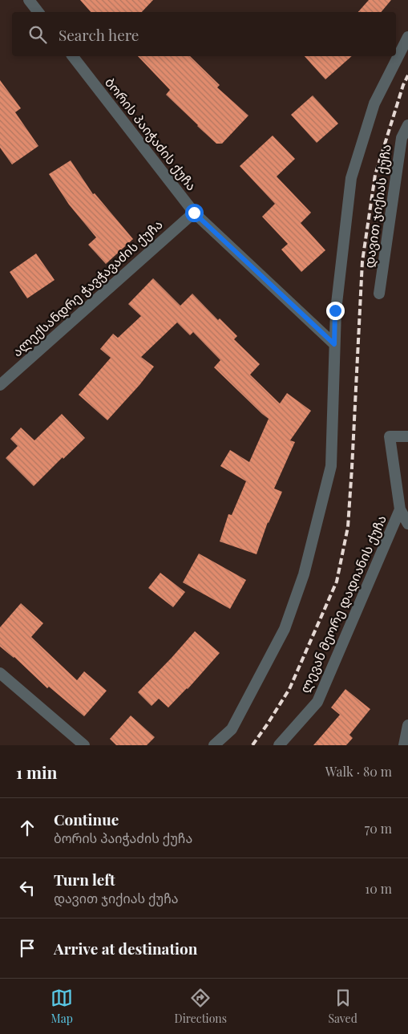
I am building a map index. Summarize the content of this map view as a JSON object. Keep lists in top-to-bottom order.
{
  "streets": {
    "street": [
      "ბორის პაიჭაძის ქუჩა",
      "დავით ჯიქიას ქუჩა",
      "ალექსანდრე ჭავჭავაძის ქუჩა",
      "ლევან მეორე დადიანის ქუჩა"
    ]
  },
  "crossings": [
    ["ბორის პაიჭაძის ქუჩა", "დავით ჯიქიას ქუჩა"],
    ["ბორის პაიჭაძის ქუჩა", "ალექსანდრე ჭავჭავაძის ქუჩა"]
  ],
  "page": {
    "search": "Search here",
    "heading": ["1 min", "Walk · 80 m"],
    "list": [
      ["Continue", "ბორის პაიჭაძის ქუჩა", "70 m"],
      ["Turn left", "დავით ჯიქიას ქუჩა", "10 m"],
      "Arrive at destination"
    ],
    "nav": ["Map", "Directions", "Saved"]
  }
}
